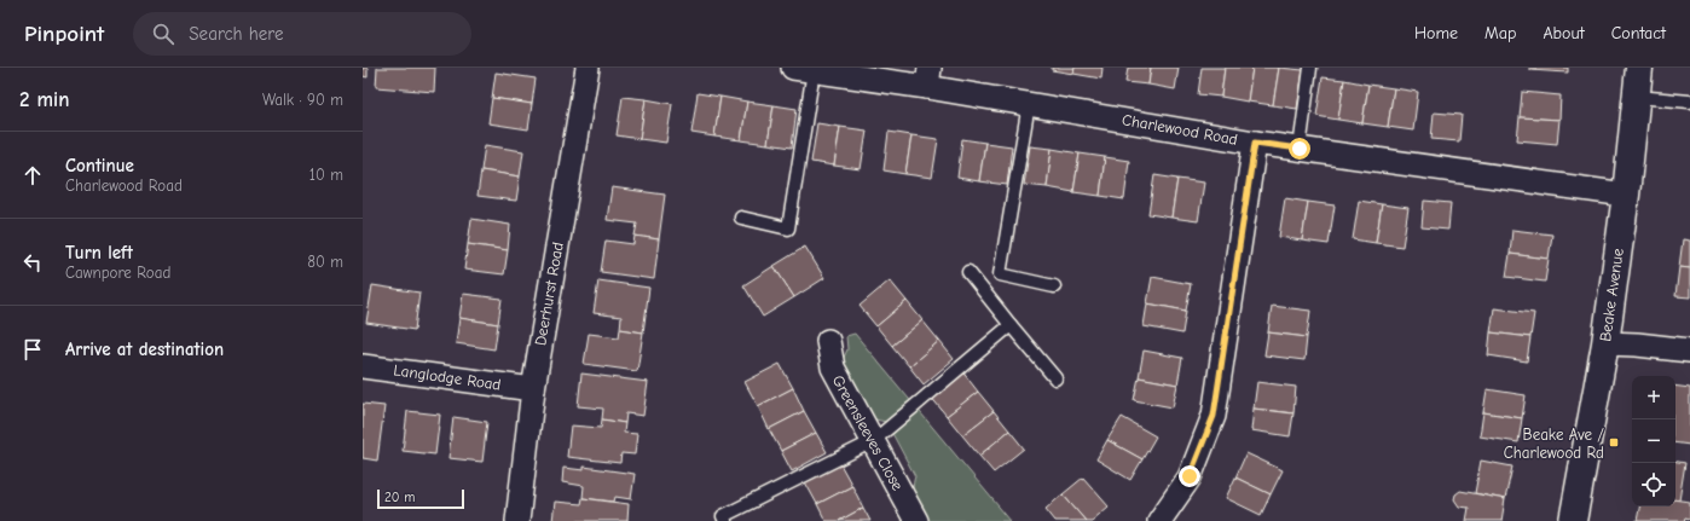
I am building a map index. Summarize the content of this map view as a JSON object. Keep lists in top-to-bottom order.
{
  "streets": {
    "street": [
      "Charlewood Road",
      "Deerhurst Road",
      "Beake Avenue",
      "Langlodge Road",
      "Greensleeves Close"
    ]
  },
  "crossings": [
    ["Charlewood Road", "Beake Avenue"],
    ["Deerhurst Road", "Langlodge Road"]
  ],
  "places": {
    "transit": ["Beake Ave / Charlewood Rd"]
  },
  "scale_bar": "20 m",
  "page": {
    "header": "Pinpoint",
    "search": "Search here",
    "nav": [
      "Home",
      "Map",
      "About",
      "Contact"
    ],
    "heading": ["2 min", "Walk · 90 m"],
    "list": [
      ["Continue", "Charlewood Road", "10 m"],
      ["Turn left", "Cawnpore Road", "80 m"],
      "Arrive at destination"
    ],
    "map_buttons": ["+", "−"],
    "scale": "20 m"
  }
}
